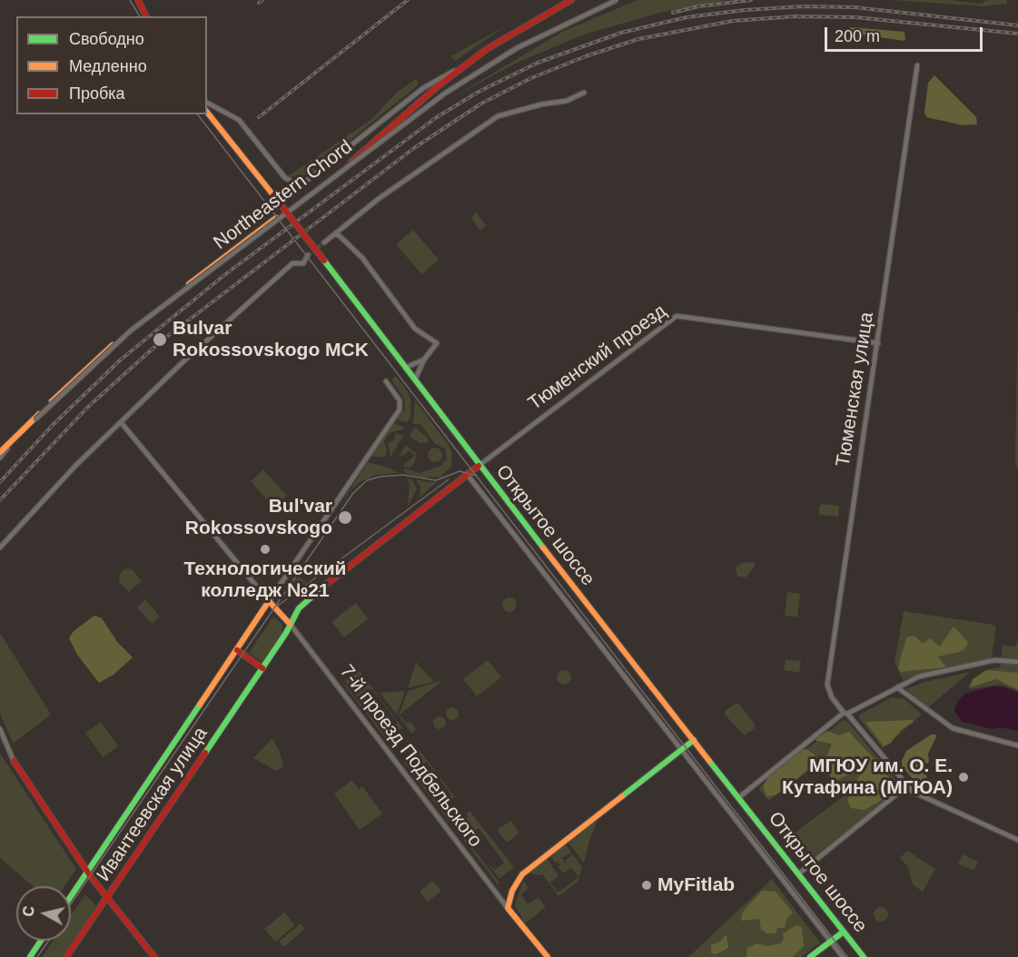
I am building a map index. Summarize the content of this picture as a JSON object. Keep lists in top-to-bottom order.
{
  "streets": {
    "main road": ["Northeastern Chord", "Открытое шоссе", "Ивантеевская улица"],
    "street": ["Тюменский проезд", "Тюменская улица", "7-й проезд Подбельского"]
  },
  "crossings": [
    ["Тюменский проезд", "Тюменская улица"],
    ["Тюменский проезд", "Открытое шоссе"],
    ["Тюменский проезд", "Ивантеевская улица"],
    ["Открытое шоссе", "Ивантеевская улица"],
    ["7-й проезд Подбельского", "Ивантеевская улица"]
  ],
  "places": [
    "Bulvar Rokossovskogo MCK",
    "Bul'var Rokossovskogo",
    "Технологический колледж №21",
    "МГЮУ им. О. Е. Кутафина (МГЮА)",
    "MyFitlab"
  ],
  "legend": ["Свободно", "Медленно", "Пробка"],
  "scale_bar": "200 m",
  "north": "left"
}
